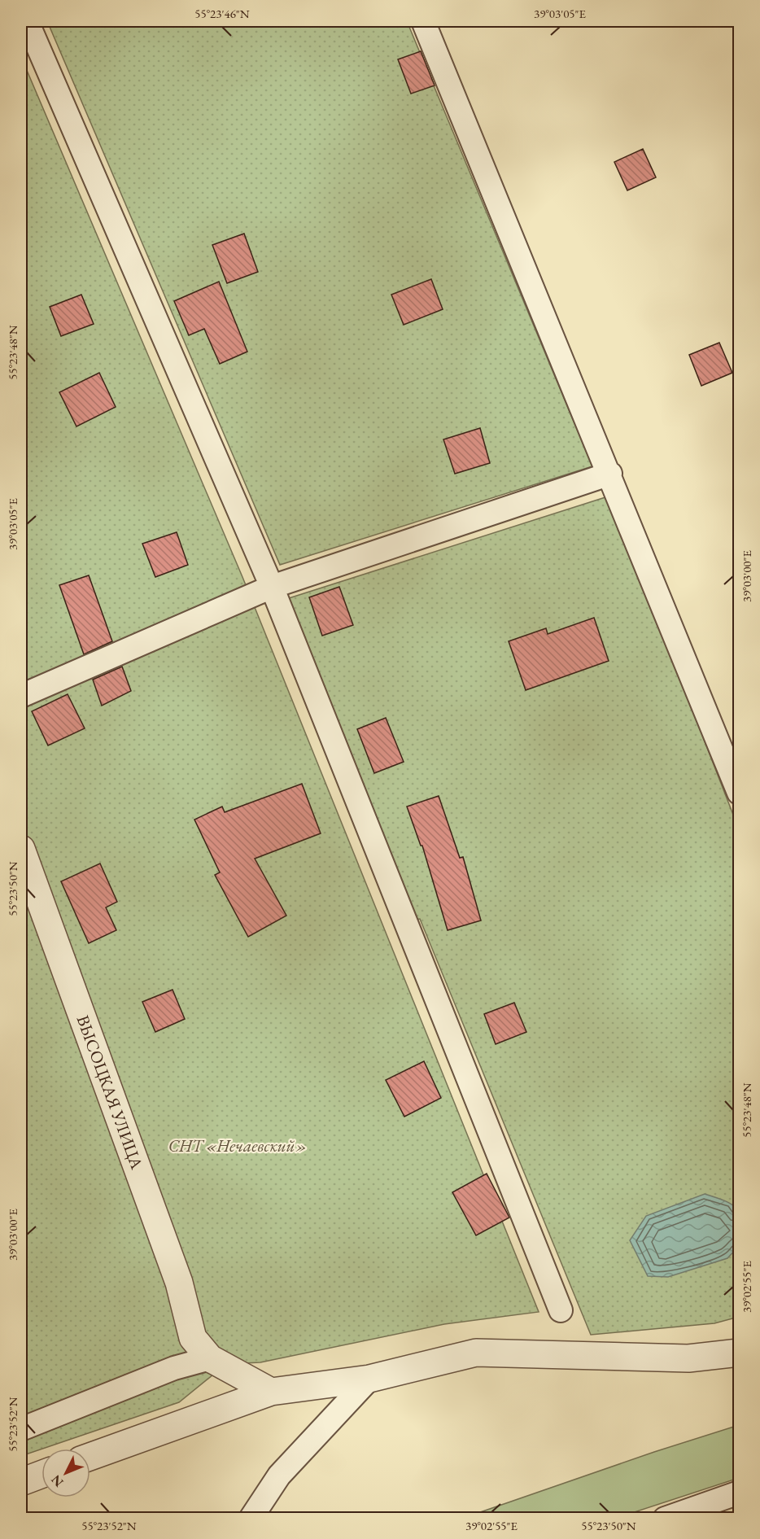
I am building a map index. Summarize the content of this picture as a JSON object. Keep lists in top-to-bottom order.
{
  "streets": {
    "street": ["ВЫСОЦКАЯ УЛИЦА"]
  },
  "parks": ["СНТ «Нечаевский»"],
  "north": "bottom left",
  "coordinates": [
    "55°23'46\"N",
    "39°03'05\"E",
    "55°23'48\"N",
    "39°03'00\"E",
    "55°23'50\"N",
    "39°02'55\"E",
    "55°23'52\"N"
  ]
}
